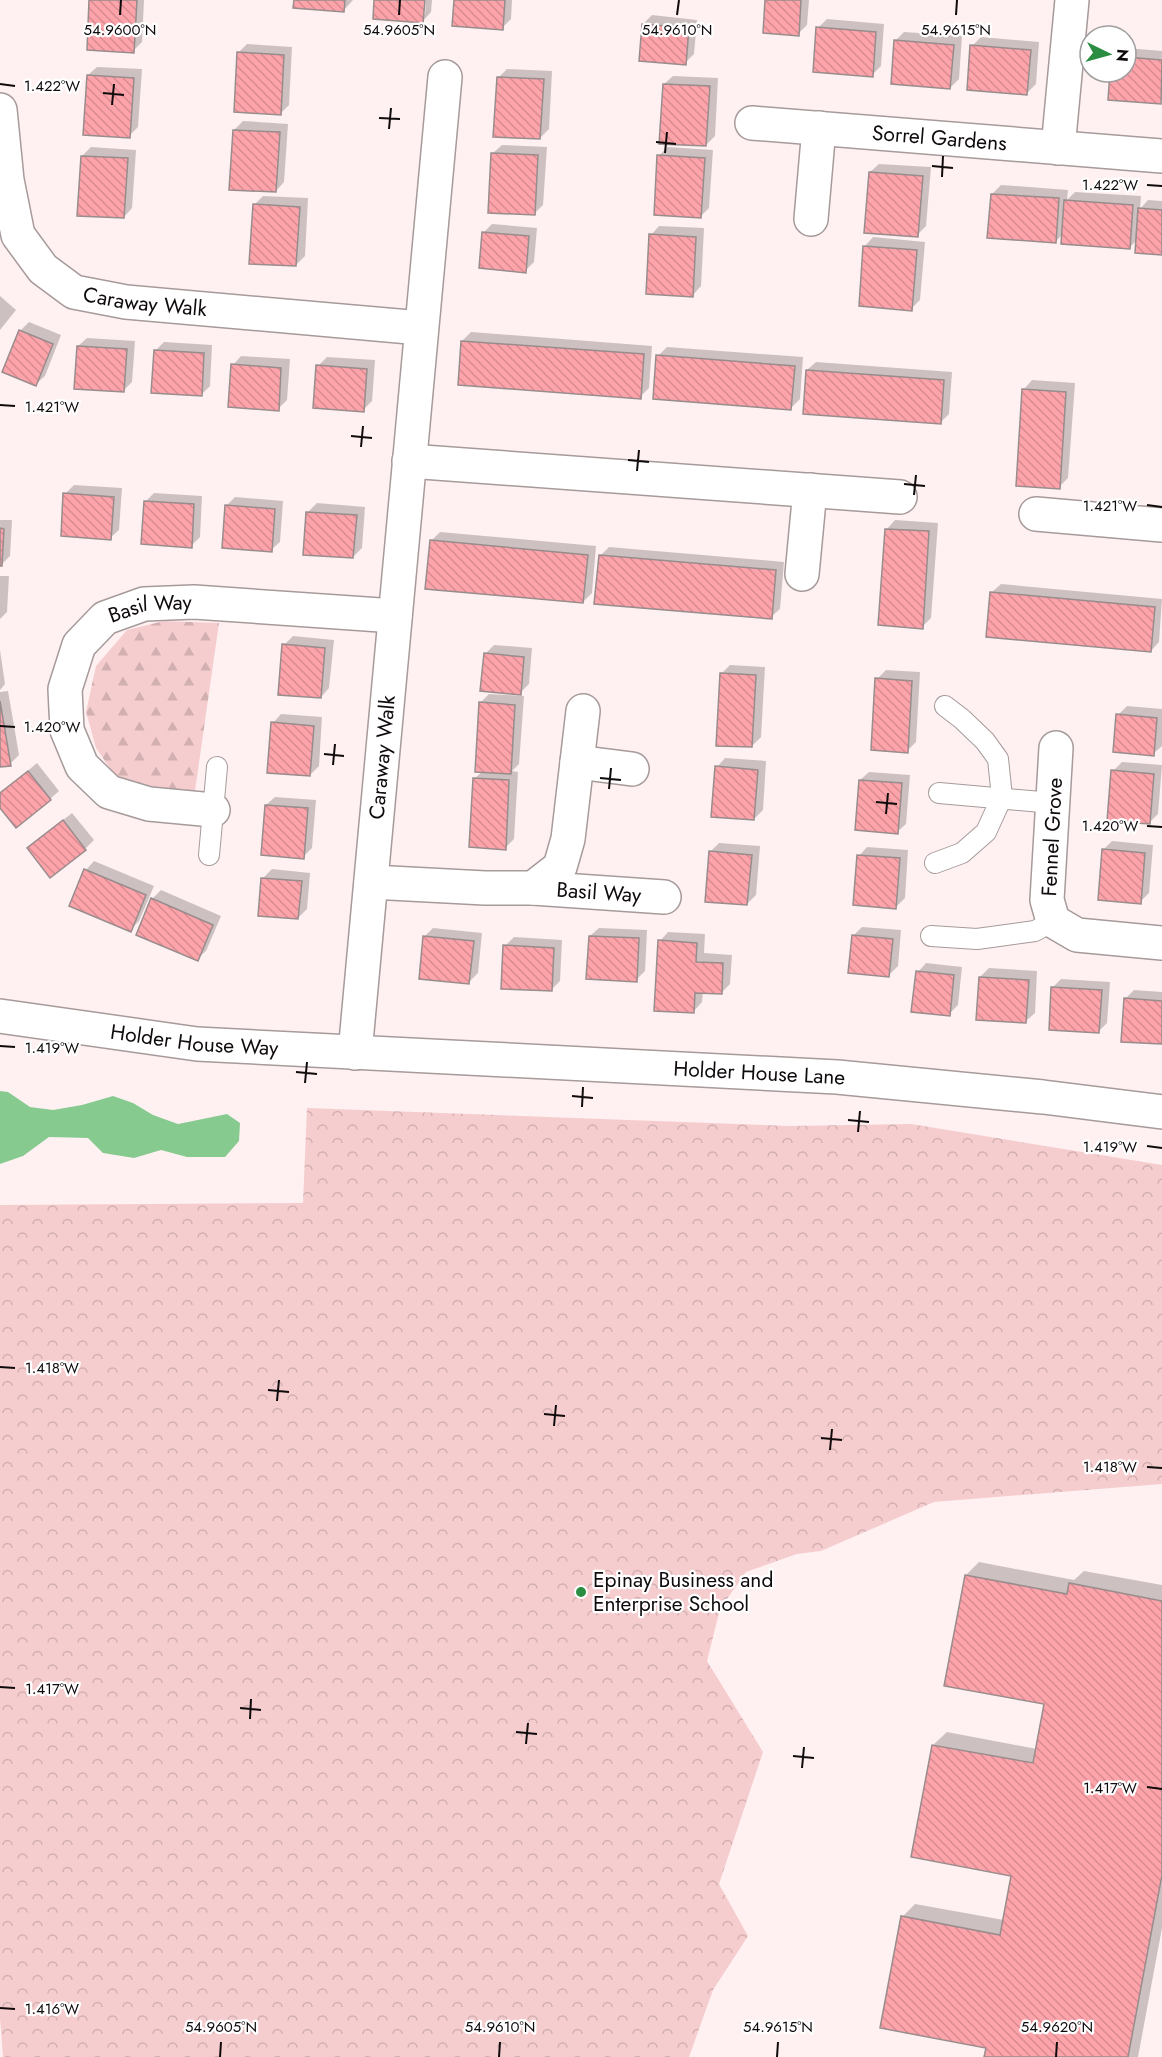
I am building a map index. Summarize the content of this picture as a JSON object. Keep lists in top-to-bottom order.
{
  "streets": {
    "street": [
      "Sorrel Gardens",
      "Caraway Walk",
      "Basil Way",
      "Fennel Grove",
      "Holder House Way",
      "Holder House Lane"
    ]
  },
  "crossings": [
    ["Caraway Walk", "Basil Way"],
    ["Caraway Walk", "Holder House Way"],
    ["Caraway Walk", "Holder House Lane"],
    ["Holder House Way", "Holder House Lane"]
  ],
  "places": ["Epinay Business and Enterprise School"],
  "north": "right",
  "coordinates": [
    "54.9600°N",
    "54.9605°N",
    "54.9610°N",
    "54.9615°N",
    "1.422°W",
    "1.421°W",
    "1.420°W",
    "1.419°W",
    "1.418°W",
    "1.417°W",
    "1.416°W",
    "54.9620°N"
  ]
}
